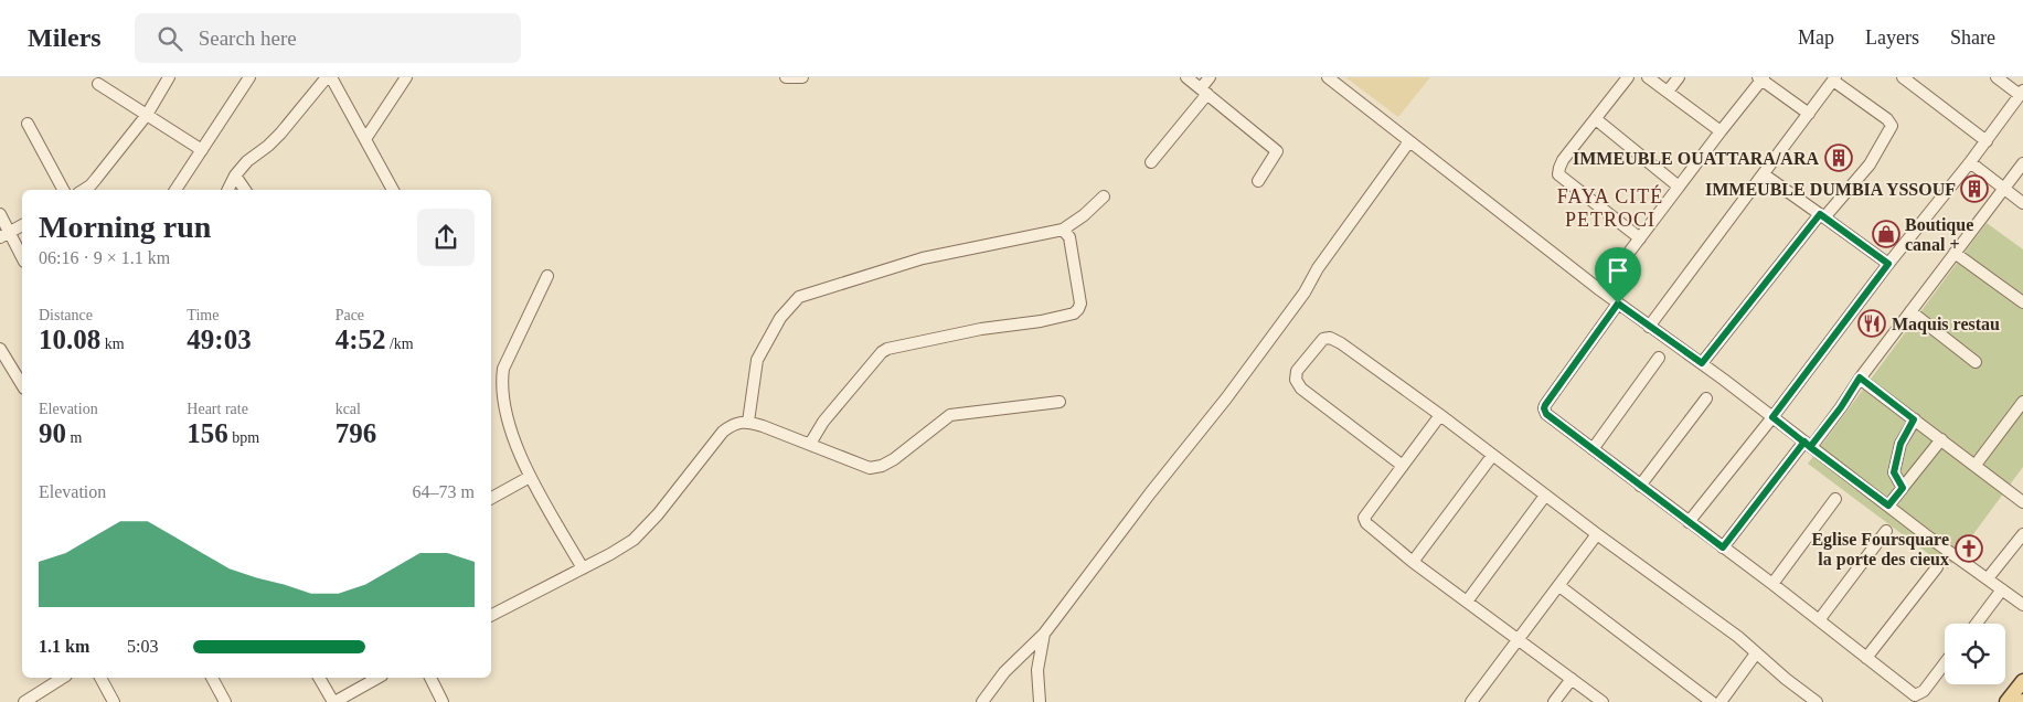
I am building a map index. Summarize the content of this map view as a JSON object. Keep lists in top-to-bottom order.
{
  "districts": ["FAYA CITÉ PETROCI"],
  "places": {
    "building": ["IMMEUBLE OUATTARA/ARA", "IMMEUBLE DUMBIA YSSOUF"],
    "shop": ["Boutique canal +"],
    "restaurant": ["Maquis restau"],
    "church": ["Eglise Foursquare la porte des cieux"]
  },
  "page": {
    "header": "Milers",
    "search": "Search here",
    "nav": ["Map", "Layers", "Share"],
    "heading": ["Morning run", "06:16 · 9 × 1.1 km"],
    "stats": [
      ["Distance", "10.08 km"],
      ["Time", "49:03"],
      ["Pace", "4:52 /km"],
      ["Elevation", "90 m"],
      ["Heart rate", "156 bpm"],
      ["kcal", "796"]
    ],
    "chart": ["Elevation", "64–73 m"],
    "list": [
      {
        "name": "1.1 km",
        "note": "5:03"
      }
    ]
  }
}
